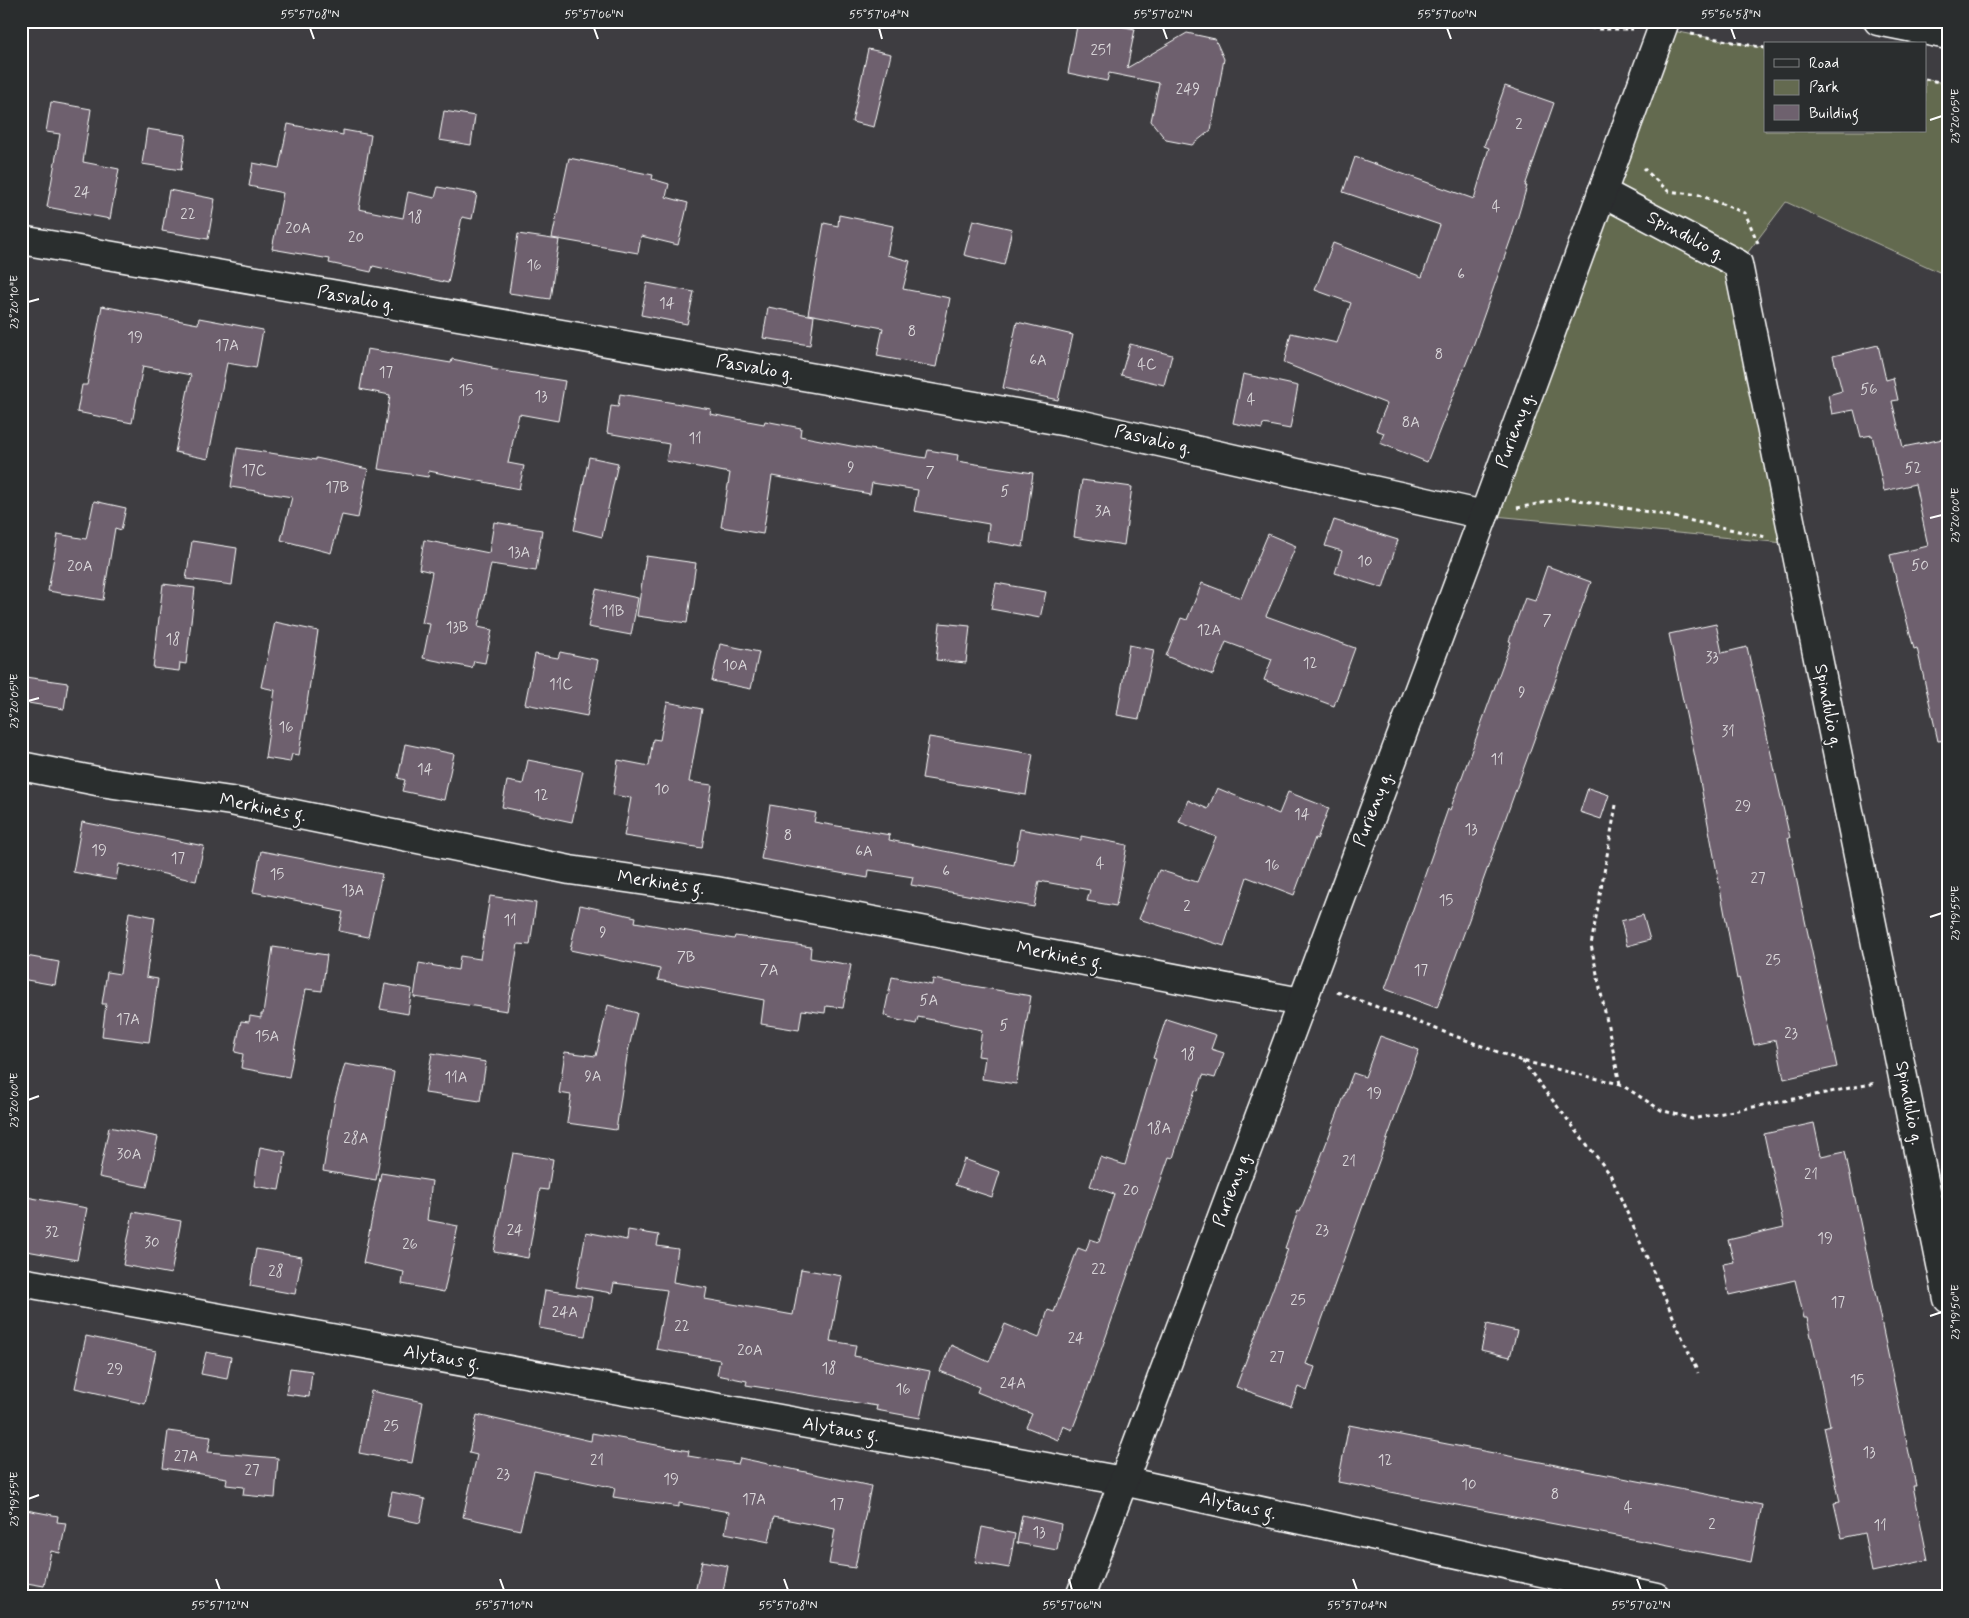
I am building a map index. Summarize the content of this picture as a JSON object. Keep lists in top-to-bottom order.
{
  "streets": {
    "main road": [
      "Spindulio g.",
      "Pasvalio g.",
      "Purienų g.",
      "Merkinės g.",
      "Alytaus g."
    ]
  },
  "crossings": [
    ["Spindulio g.", "Purienų g."],
    ["Pasvalio g.", "Purienų g."],
    ["Purienų g.", "Merkinės g."],
    ["Purienų g.", "Alytaus g."]
  ],
  "house_numbers": [
    "251",
    "249",
    "2",
    "24",
    "4",
    "22",
    "18",
    "20A",
    "20",
    "16",
    "6",
    "14",
    "8",
    "19",
    "17A",
    "8",
    "6A",
    "4C",
    "17",
    "56",
    "15",
    "13",
    "4",
    "8A",
    "11",
    "9",
    "52",
    "17C",
    "7",
    "17B",
    "5",
    "3A",
    "13A",
    "10",
    "50",
    "20A",
    "11B",
    "7",
    "13B",
    "12A",
    "18",
    "33",
    "12",
    "10A",
    "11C",
    "9",
    "16",
    "31",
    "11",
    "14",
    "10",
    "12",
    "29",
    "14",
    "13",
    "8",
    "19",
    "6A",
    "17",
    "4",
    "16",
    "6",
    "15",
    "27",
    "13A",
    "15",
    "2",
    "11",
    "9",
    "7B",
    "25",
    "7A",
    "17",
    "5A",
    "17A",
    "5",
    "23",
    "15A",
    "18",
    "9A",
    "11A",
    "19",
    "18A",
    "28A",
    "30A",
    "21",
    "21",
    "20",
    "24",
    "23",
    "32",
    "19",
    "30",
    "26",
    "22",
    "28",
    "25",
    "17",
    "24A",
    "22",
    "24",
    "20A",
    "27",
    "18",
    "29",
    "15",
    "24A",
    "16",
    "25",
    "13",
    "27A",
    "21",
    "12",
    "27",
    "23",
    "19",
    "10",
    "8",
    "17A",
    "17",
    "4",
    "2",
    "11",
    "13"
  ],
  "legend": ["Road", "Park", "Building"],
  "coordinates": [
    "55°57'08\"N",
    "55°57'06\"N",
    "55°57'04\"N",
    "55°57'02\"N",
    "55°57'00\"N",
    "55°56'58\"N",
    "23°20'05\"E",
    "23°20'10\"E",
    "23°20'00\"E",
    "23°19'55\"E",
    "23°19'50\"E",
    "55°57'12\"N",
    "55°57'10\"N"
  ]
}
